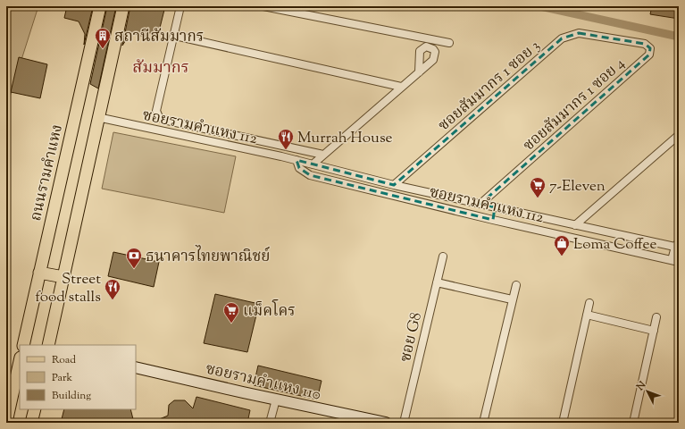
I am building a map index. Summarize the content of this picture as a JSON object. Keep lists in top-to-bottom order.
{
  "streets": {
    "main road": ["ถนนรามคำแหง"],
    "street": [
      "ซอยสัมมากร 1 ซอย 3",
      "ซอยสัมมากร 1 ซอย 4",
      "ซอยรามคำแหง 112",
      "ซอย G8",
      "ซอยรามคำแหง 110"
    ]
  },
  "crossings": [
    ["ซอยสัมมากร 1 ซอย 3", "ซอยสัมมากร 1 ซอย 4"],
    ["ซอยสัมมากร 1 ซอย 3", "ซอยรามคำแหง 112"],
    ["ซอยสัมมากร 1 ซอย 4", "ซอยรามคำแหง 112"]
  ],
  "districts": ["สัมมากร"],
  "places": {
    "building": ["สถานีสัมมากร"],
    "restaurant": ["Murrah House", "Street food stalls"],
    "supermarket": ["7-Eleven", "แม็คโคร"],
    "shop": ["Loma Coffee"],
    "bank": ["ธนาคารไทยพาณิชย์"]
  },
  "legend": ["Road", "Park", "Building"],
  "north": "top left"
}
